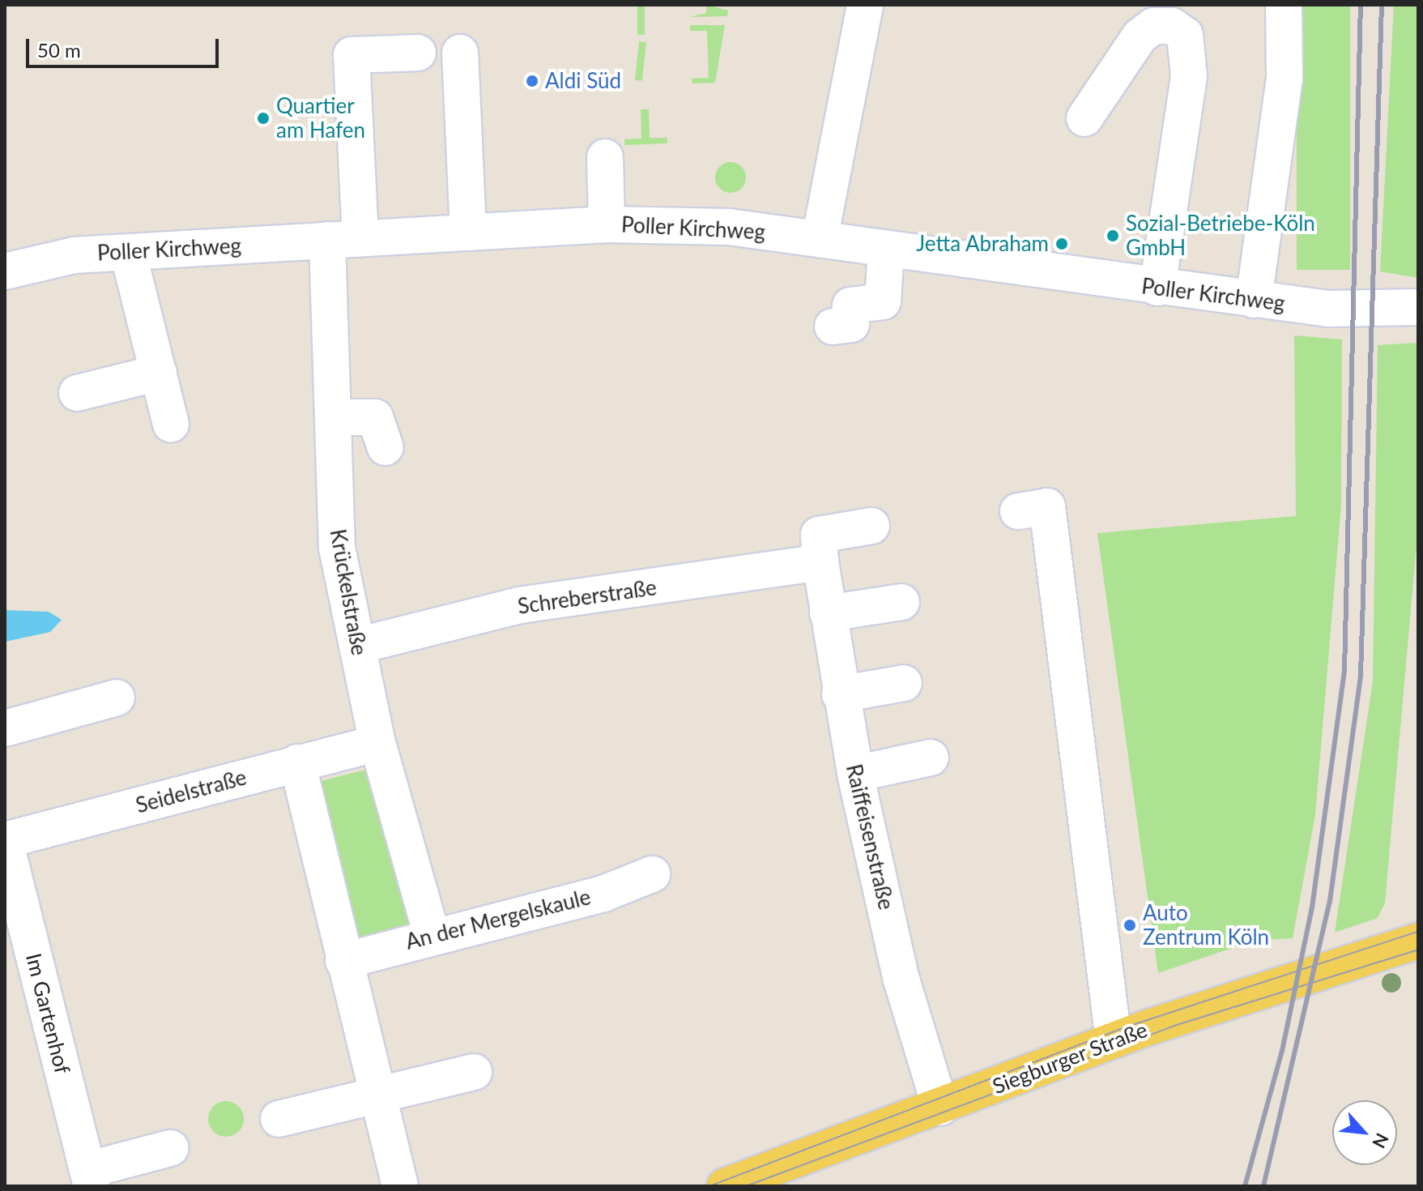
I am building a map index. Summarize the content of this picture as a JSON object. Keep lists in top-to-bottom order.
{
  "streets": {
    "main road": ["Siegburger Straße"],
    "street": [
      "Poller Kirchweg",
      "Krückelstraße",
      "Schreberstraße",
      "Seidelstraße",
      "Raiffeisenstraße",
      "An der Mergelskaule",
      "Im Gartenhof"
    ]
  },
  "crossings": [
    ["Poller Kirchweg", "Krückelstraße"],
    ["Krückelstraße", "Schreberstraße"],
    ["Krückelstraße", "Seidelstraße"],
    ["Krückelstraße", "An der Mergelskaule"],
    ["Schreberstraße", "Raiffeisenstraße"],
    ["Seidelstraße", "Im Gartenhof"],
    ["Raiffeisenstraße", "Siegburger Straße"]
  ],
  "places": [
    "Aldi Süd",
    "Quartier am Hafen",
    "Sozial-Betriebe-Köln GmbH",
    "Jetta Abraham",
    "Auto Zentrum Köln"
  ],
  "scale_bar": "50 m",
  "north": "bottom right"
}
